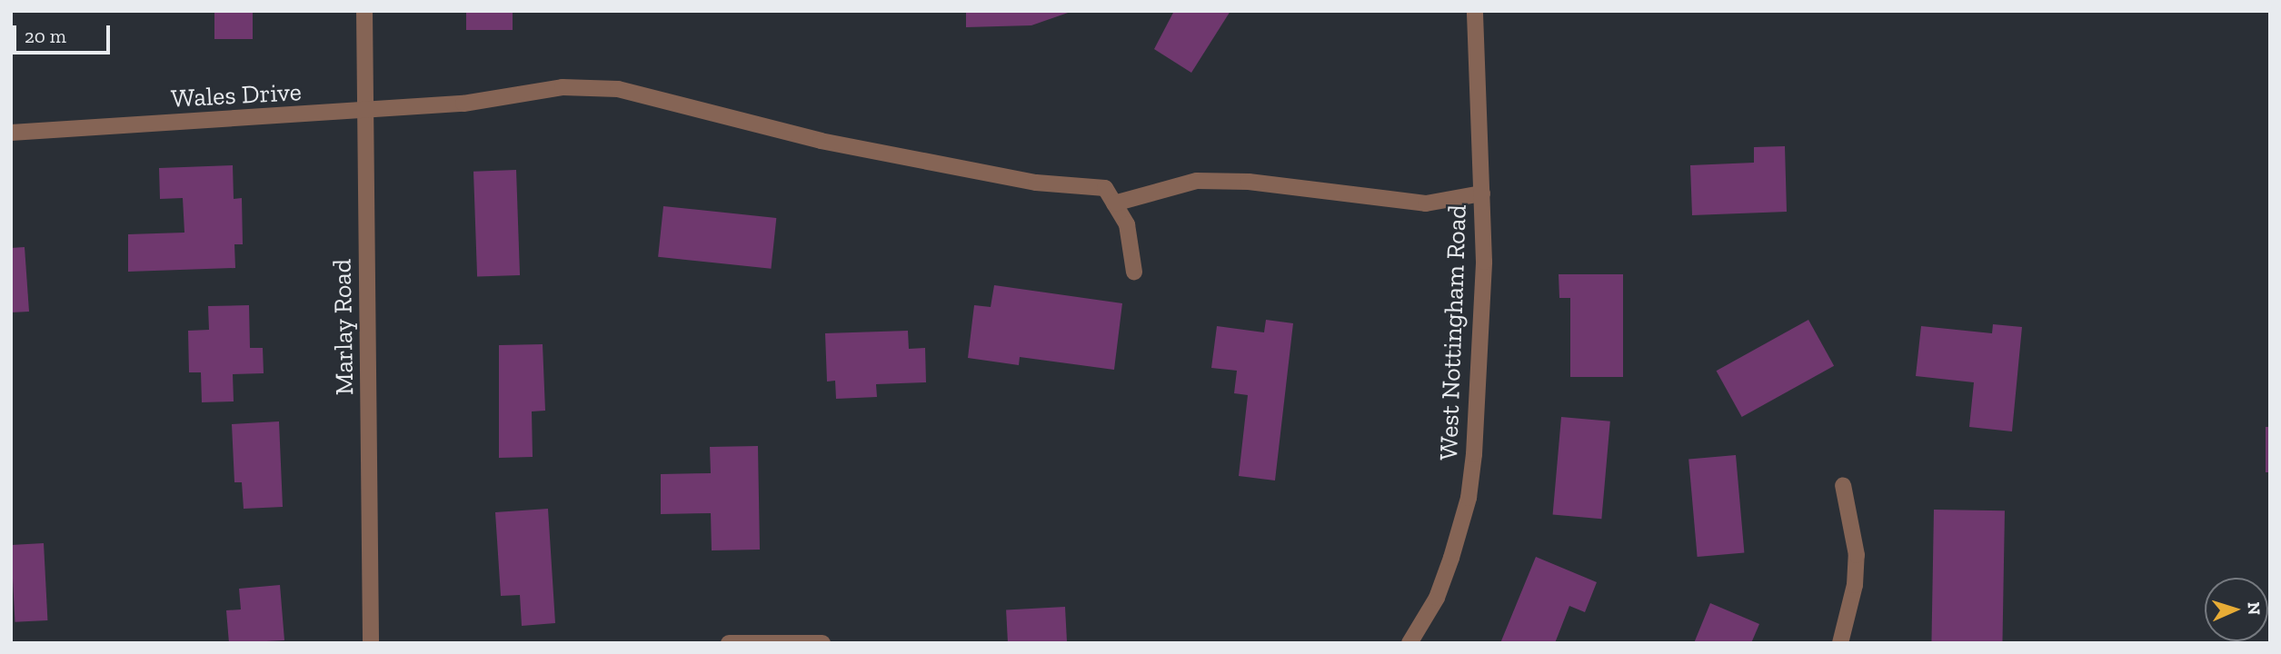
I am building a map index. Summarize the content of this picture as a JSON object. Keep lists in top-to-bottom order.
{
  "streets": {
    "street": ["Wales Drive", "Marlay Road", "West Nottingham Road"]
  },
  "crossings": [
    ["Wales Drive", "Marlay Road"]
  ],
  "scale_bar": "20 m",
  "north": "right"
}
